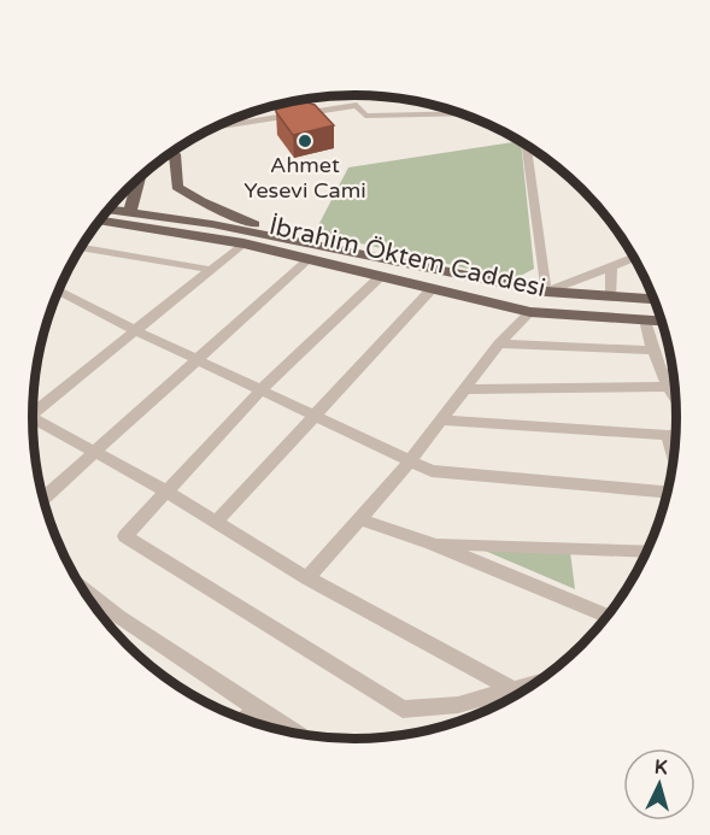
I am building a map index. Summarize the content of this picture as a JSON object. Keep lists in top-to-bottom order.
{
  "streets": {
    "main road": ["İbrahim Öktem Caddesi"]
  },
  "places": ["Ahmet Yesevi Cami"],
  "north": "top"
}
